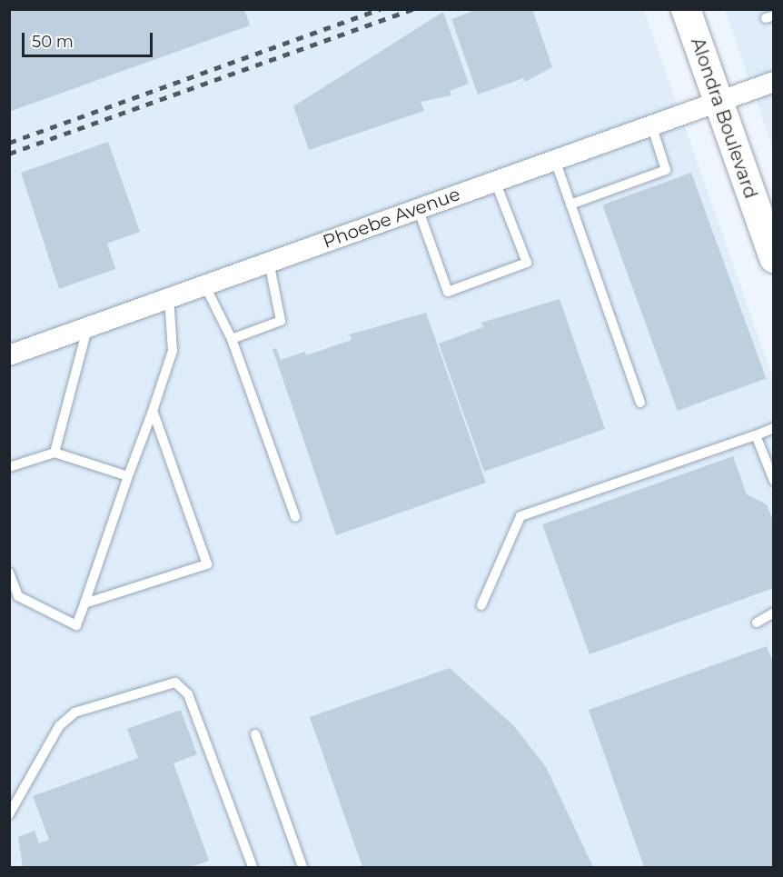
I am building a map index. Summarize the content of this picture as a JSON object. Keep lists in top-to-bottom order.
{
  "streets": {
    "main road": ["Alondra Boulevard"],
    "street": ["Phoebe Avenue"]
  },
  "crossings": [
    ["Alondra Boulevard", "Phoebe Avenue"]
  ],
  "scale_bar": "50 m"
}
